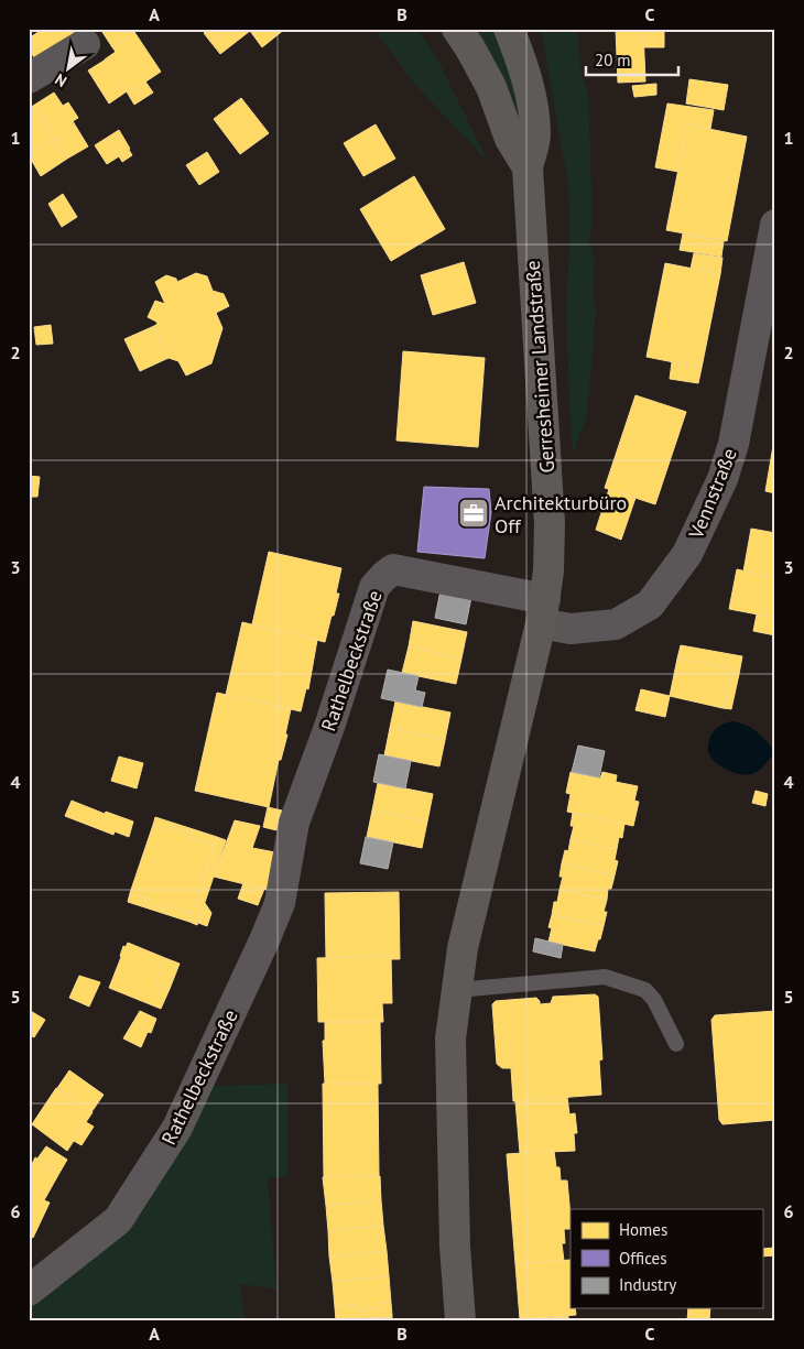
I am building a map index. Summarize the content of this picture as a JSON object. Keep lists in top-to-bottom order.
{
  "streets": {
    "street": ["Gerresheimer Landstraße", "Vennstraße", "Rathelbeckstraße"]
  },
  "crossings": [
    ["Gerresheimer Landstraße", "Vennstraße"],
    ["Gerresheimer Landstraße", "Rathelbeckstraße"],
    ["Vennstraße", "Rathelbeckstraße"]
  ],
  "places": {
    "office": ["Architekturbüro Off"]
  },
  "legend": ["Homes", "Offices", "Industry"],
  "scale_bar": "20 m",
  "north": "bottom left",
  "grid": {
    "columns": ["A", "B", "C"],
    "rows": [
      "1",
      "2",
      "3",
      "4",
      "5",
      "6"
    ]
  }
}
